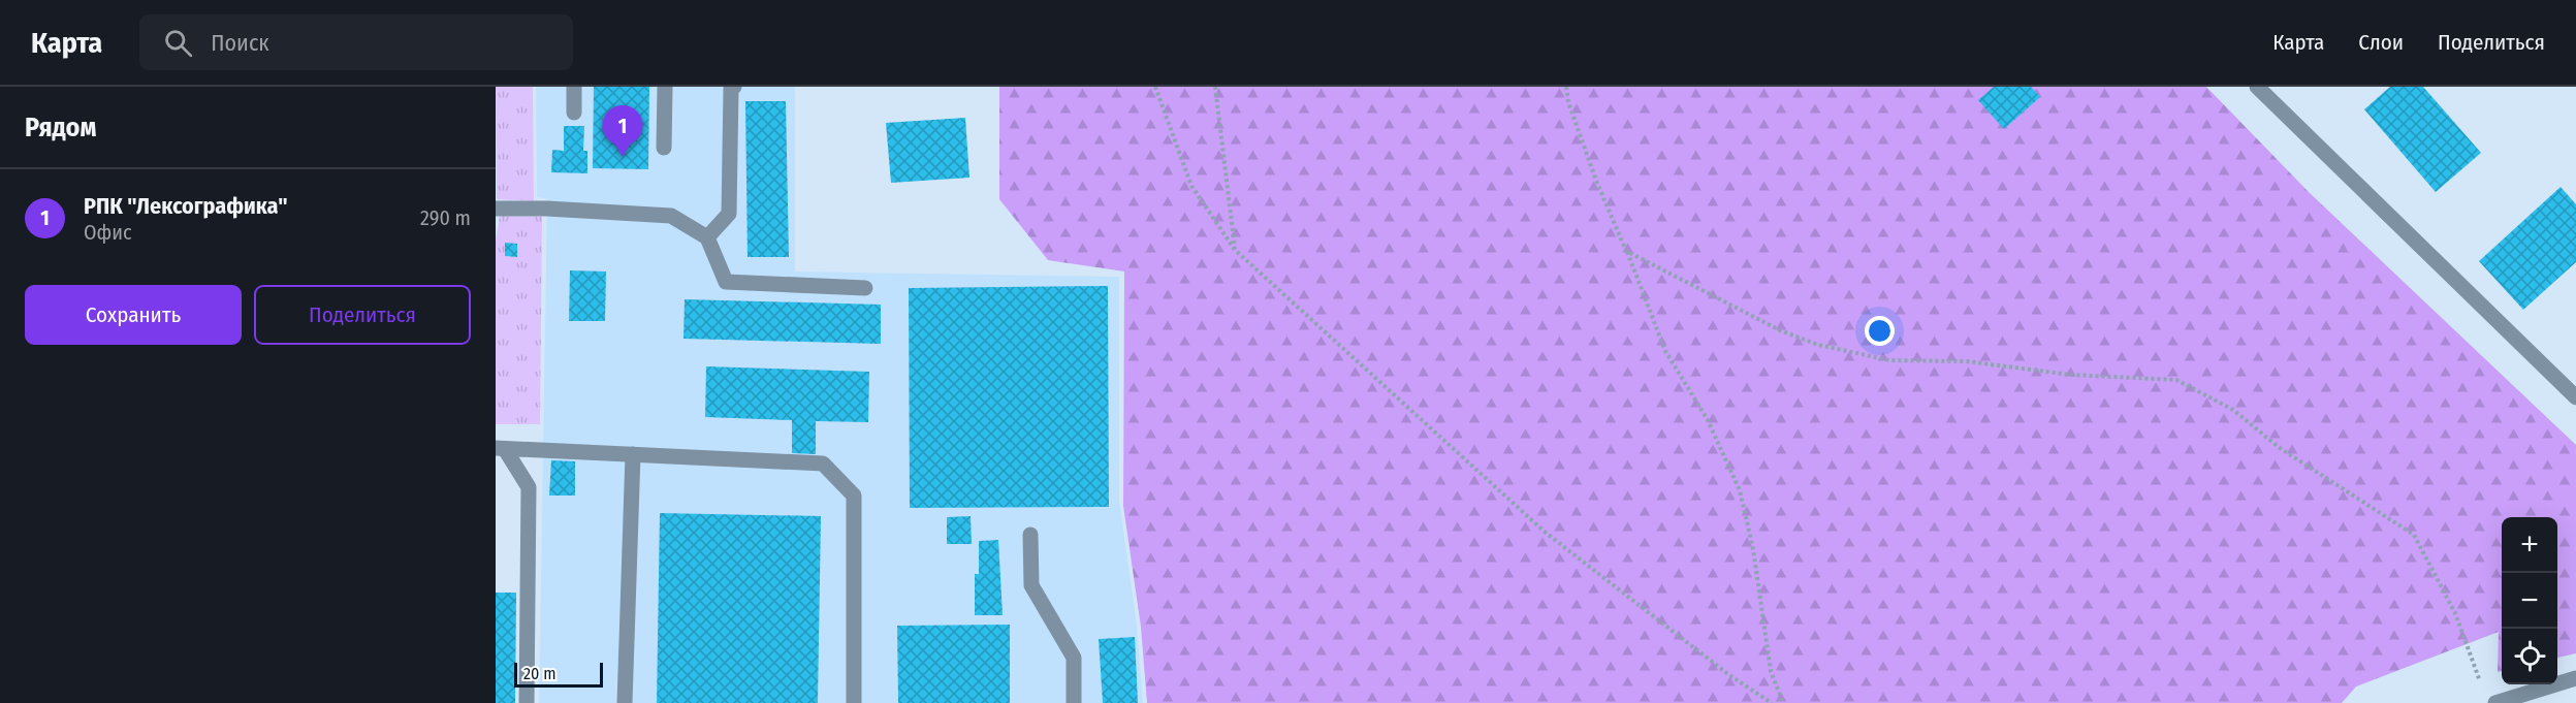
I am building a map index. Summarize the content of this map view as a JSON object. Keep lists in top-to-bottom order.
{
  "scale_bar": "20 m",
  "page": {
    "header": "Карта",
    "search": "Поиск",
    "nav": ["Карта", "Слои", "Поделиться"],
    "heading": "Рядом",
    "pins": "1",
    "list": [
      {
        "mark": "1",
        "name": "РПК \"Лексографика\"",
        "note": "Офис",
        "value": "290 m"
      }
    ],
    "buttons": ["Сохранить", "Поделиться"],
    "map_buttons": ["+", "−"],
    "scale": "20 m"
  }
}
